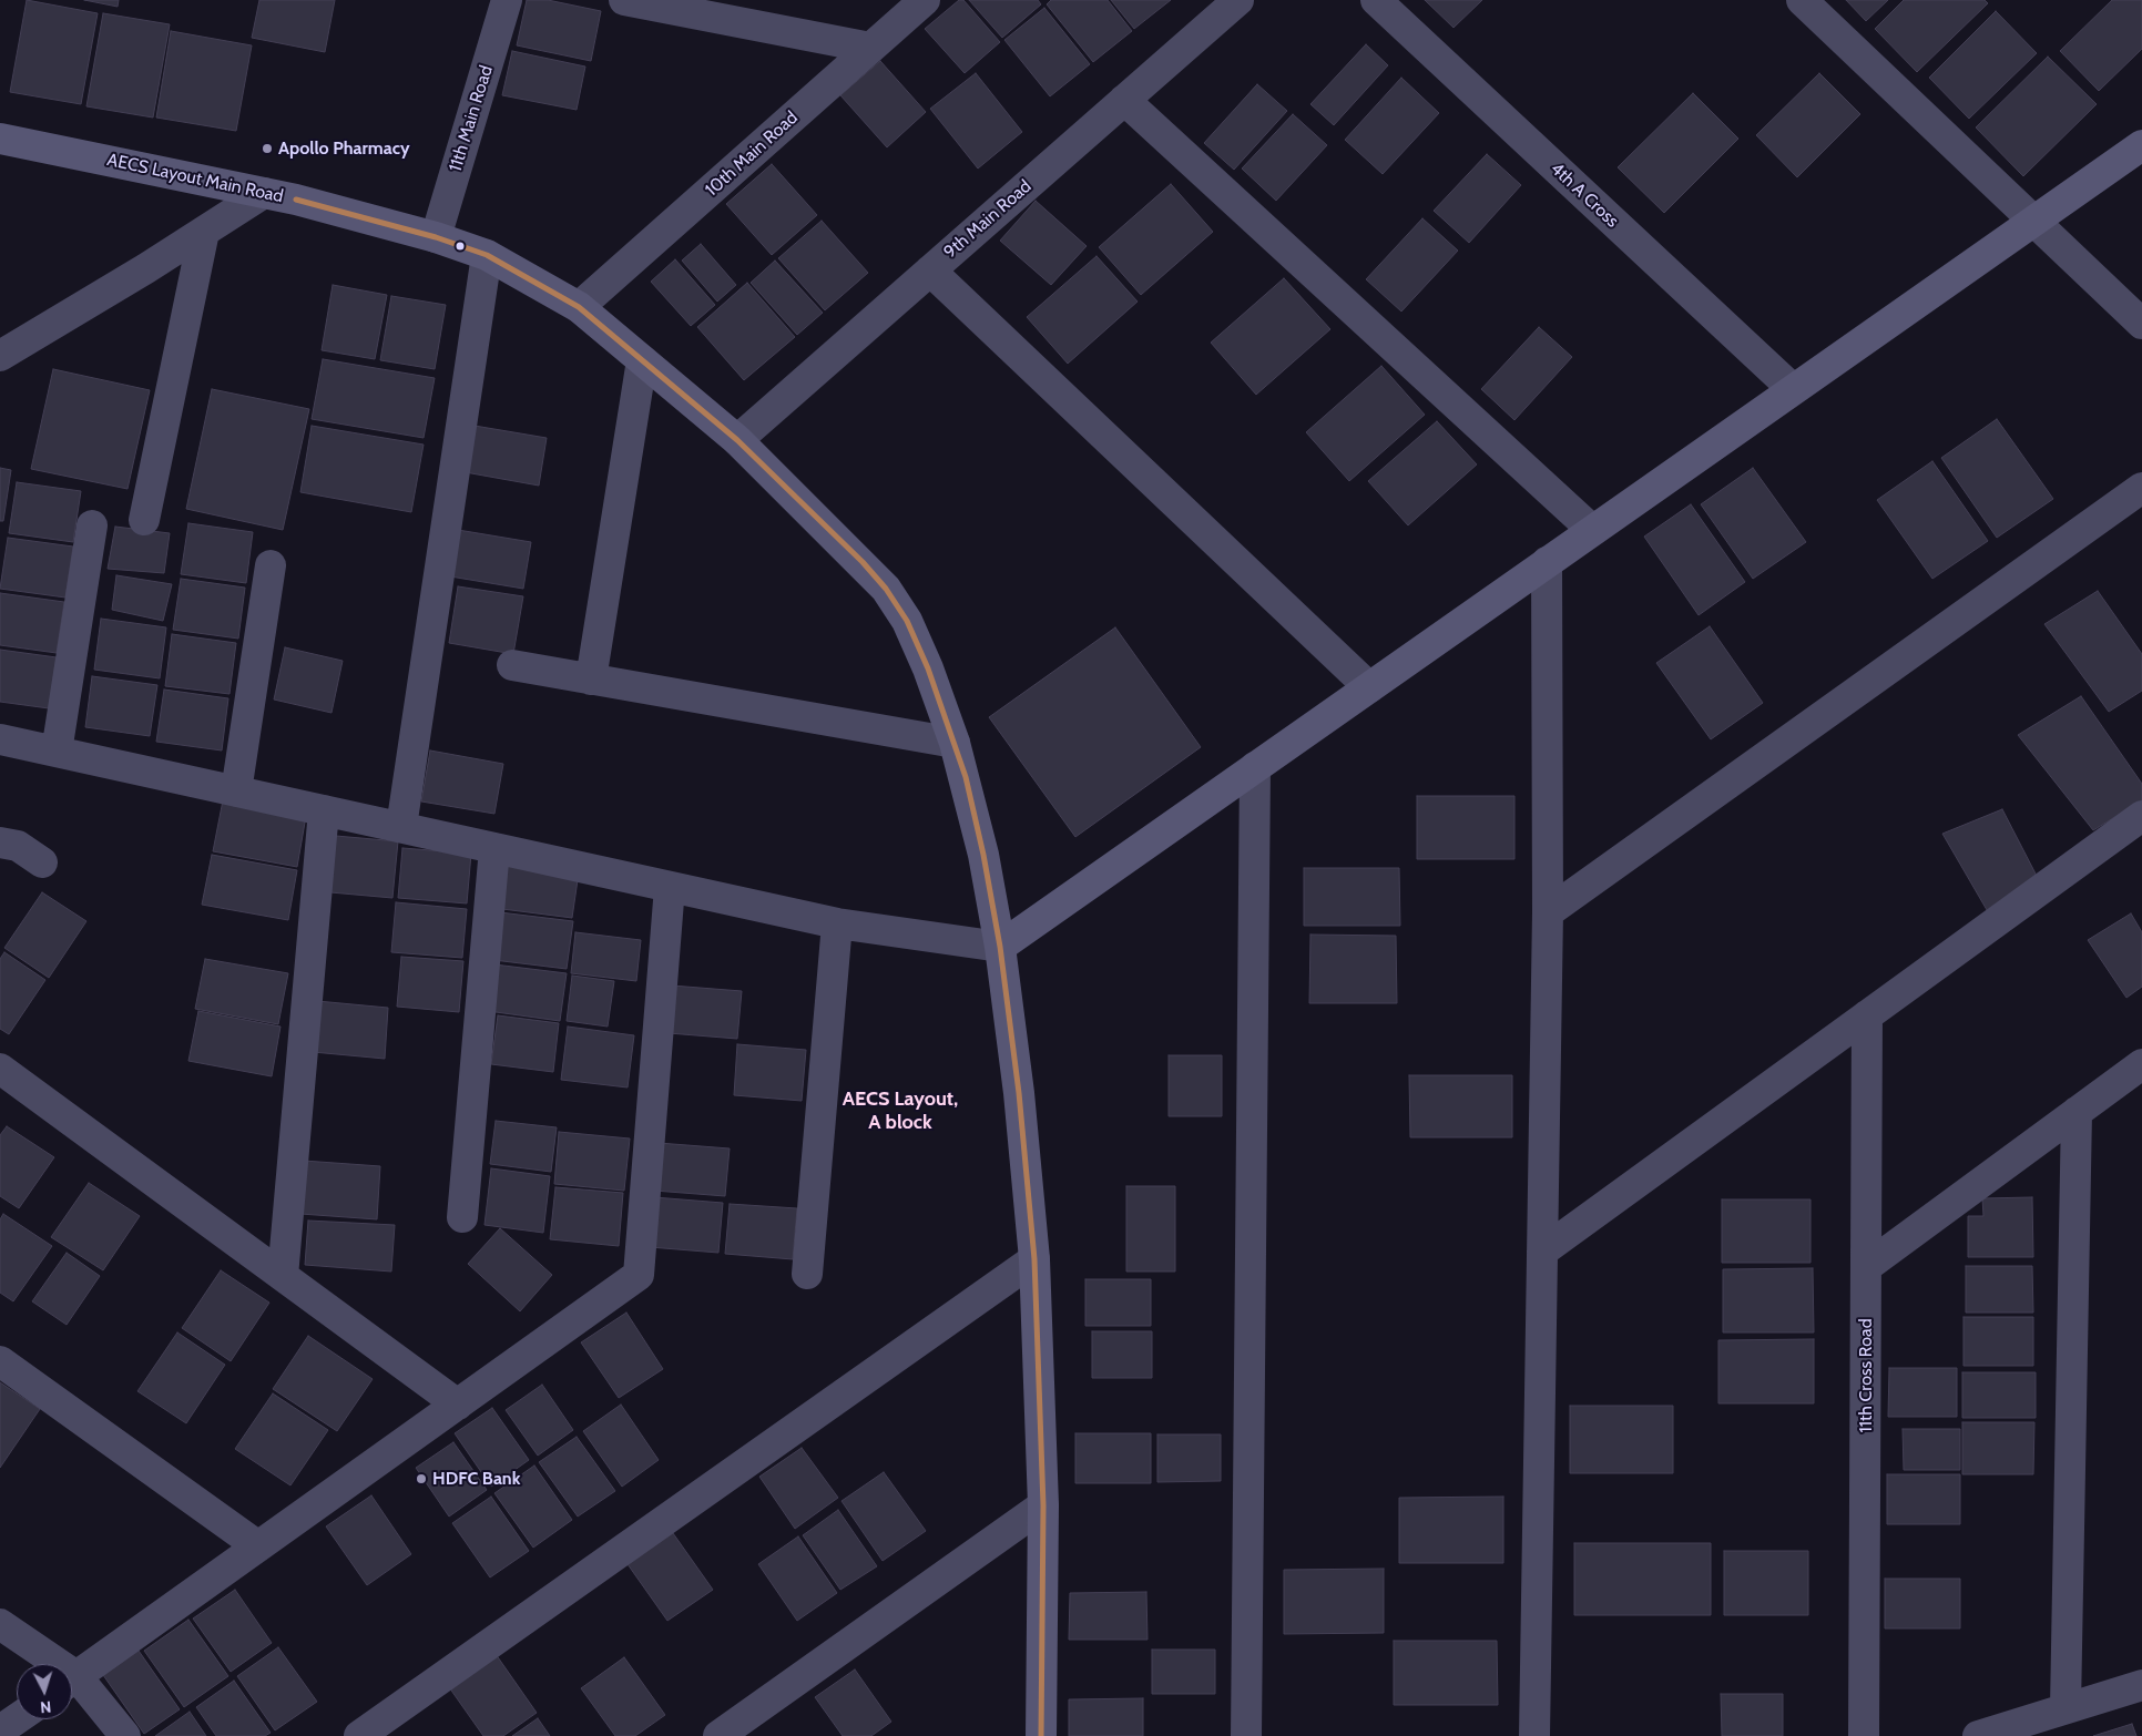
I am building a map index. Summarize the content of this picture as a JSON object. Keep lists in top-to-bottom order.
{
  "streets": {
    "street": [
      "11th Main Road",
      "10th Main Road",
      "AECS Layout Main Road",
      "4th A Cross",
      "9th Main Road",
      "11th Cross Road"
    ]
  },
  "crossings": [
    ["11th Main Road", "AECS Layout Main Road"],
    ["10th Main Road", "AECS Layout Main Road"],
    ["AECS Layout Main Road", "9th Main Road"]
  ],
  "districts": ["AECS Layout, A block"],
  "places": ["Apollo Pharmacy", "HDFC Bank"],
  "north": "bottom"
}
